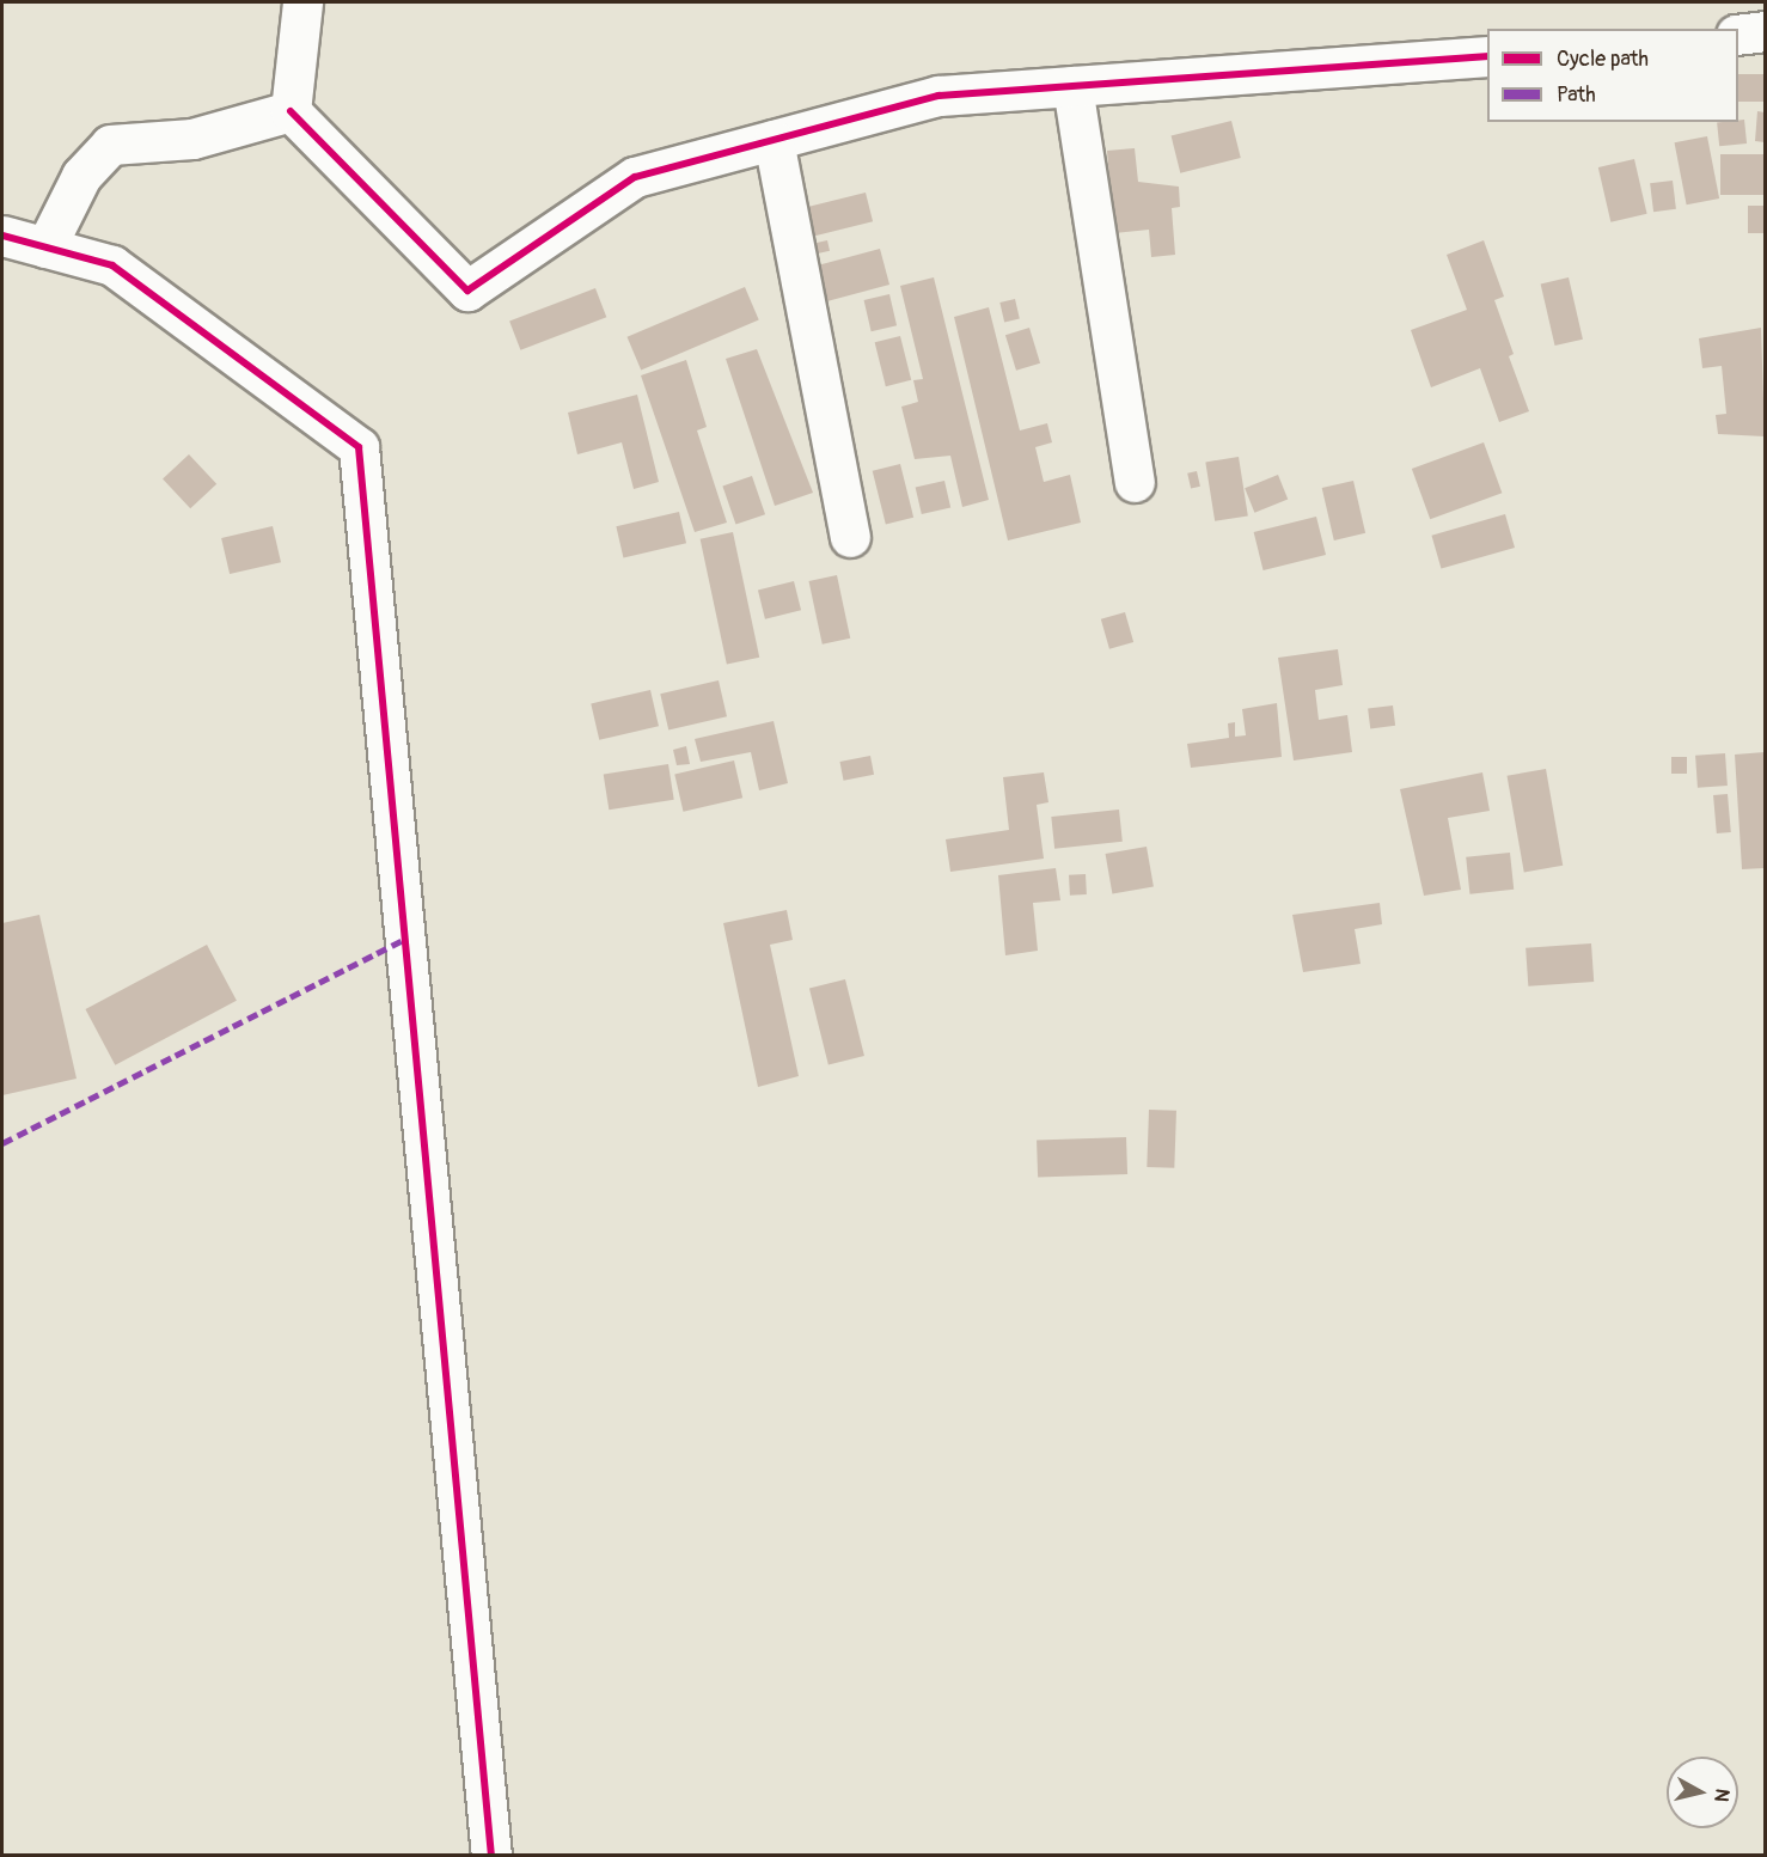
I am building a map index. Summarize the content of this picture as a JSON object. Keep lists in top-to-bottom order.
{
  "legend": ["Cycle path", "Path"],
  "north": "right"
}
